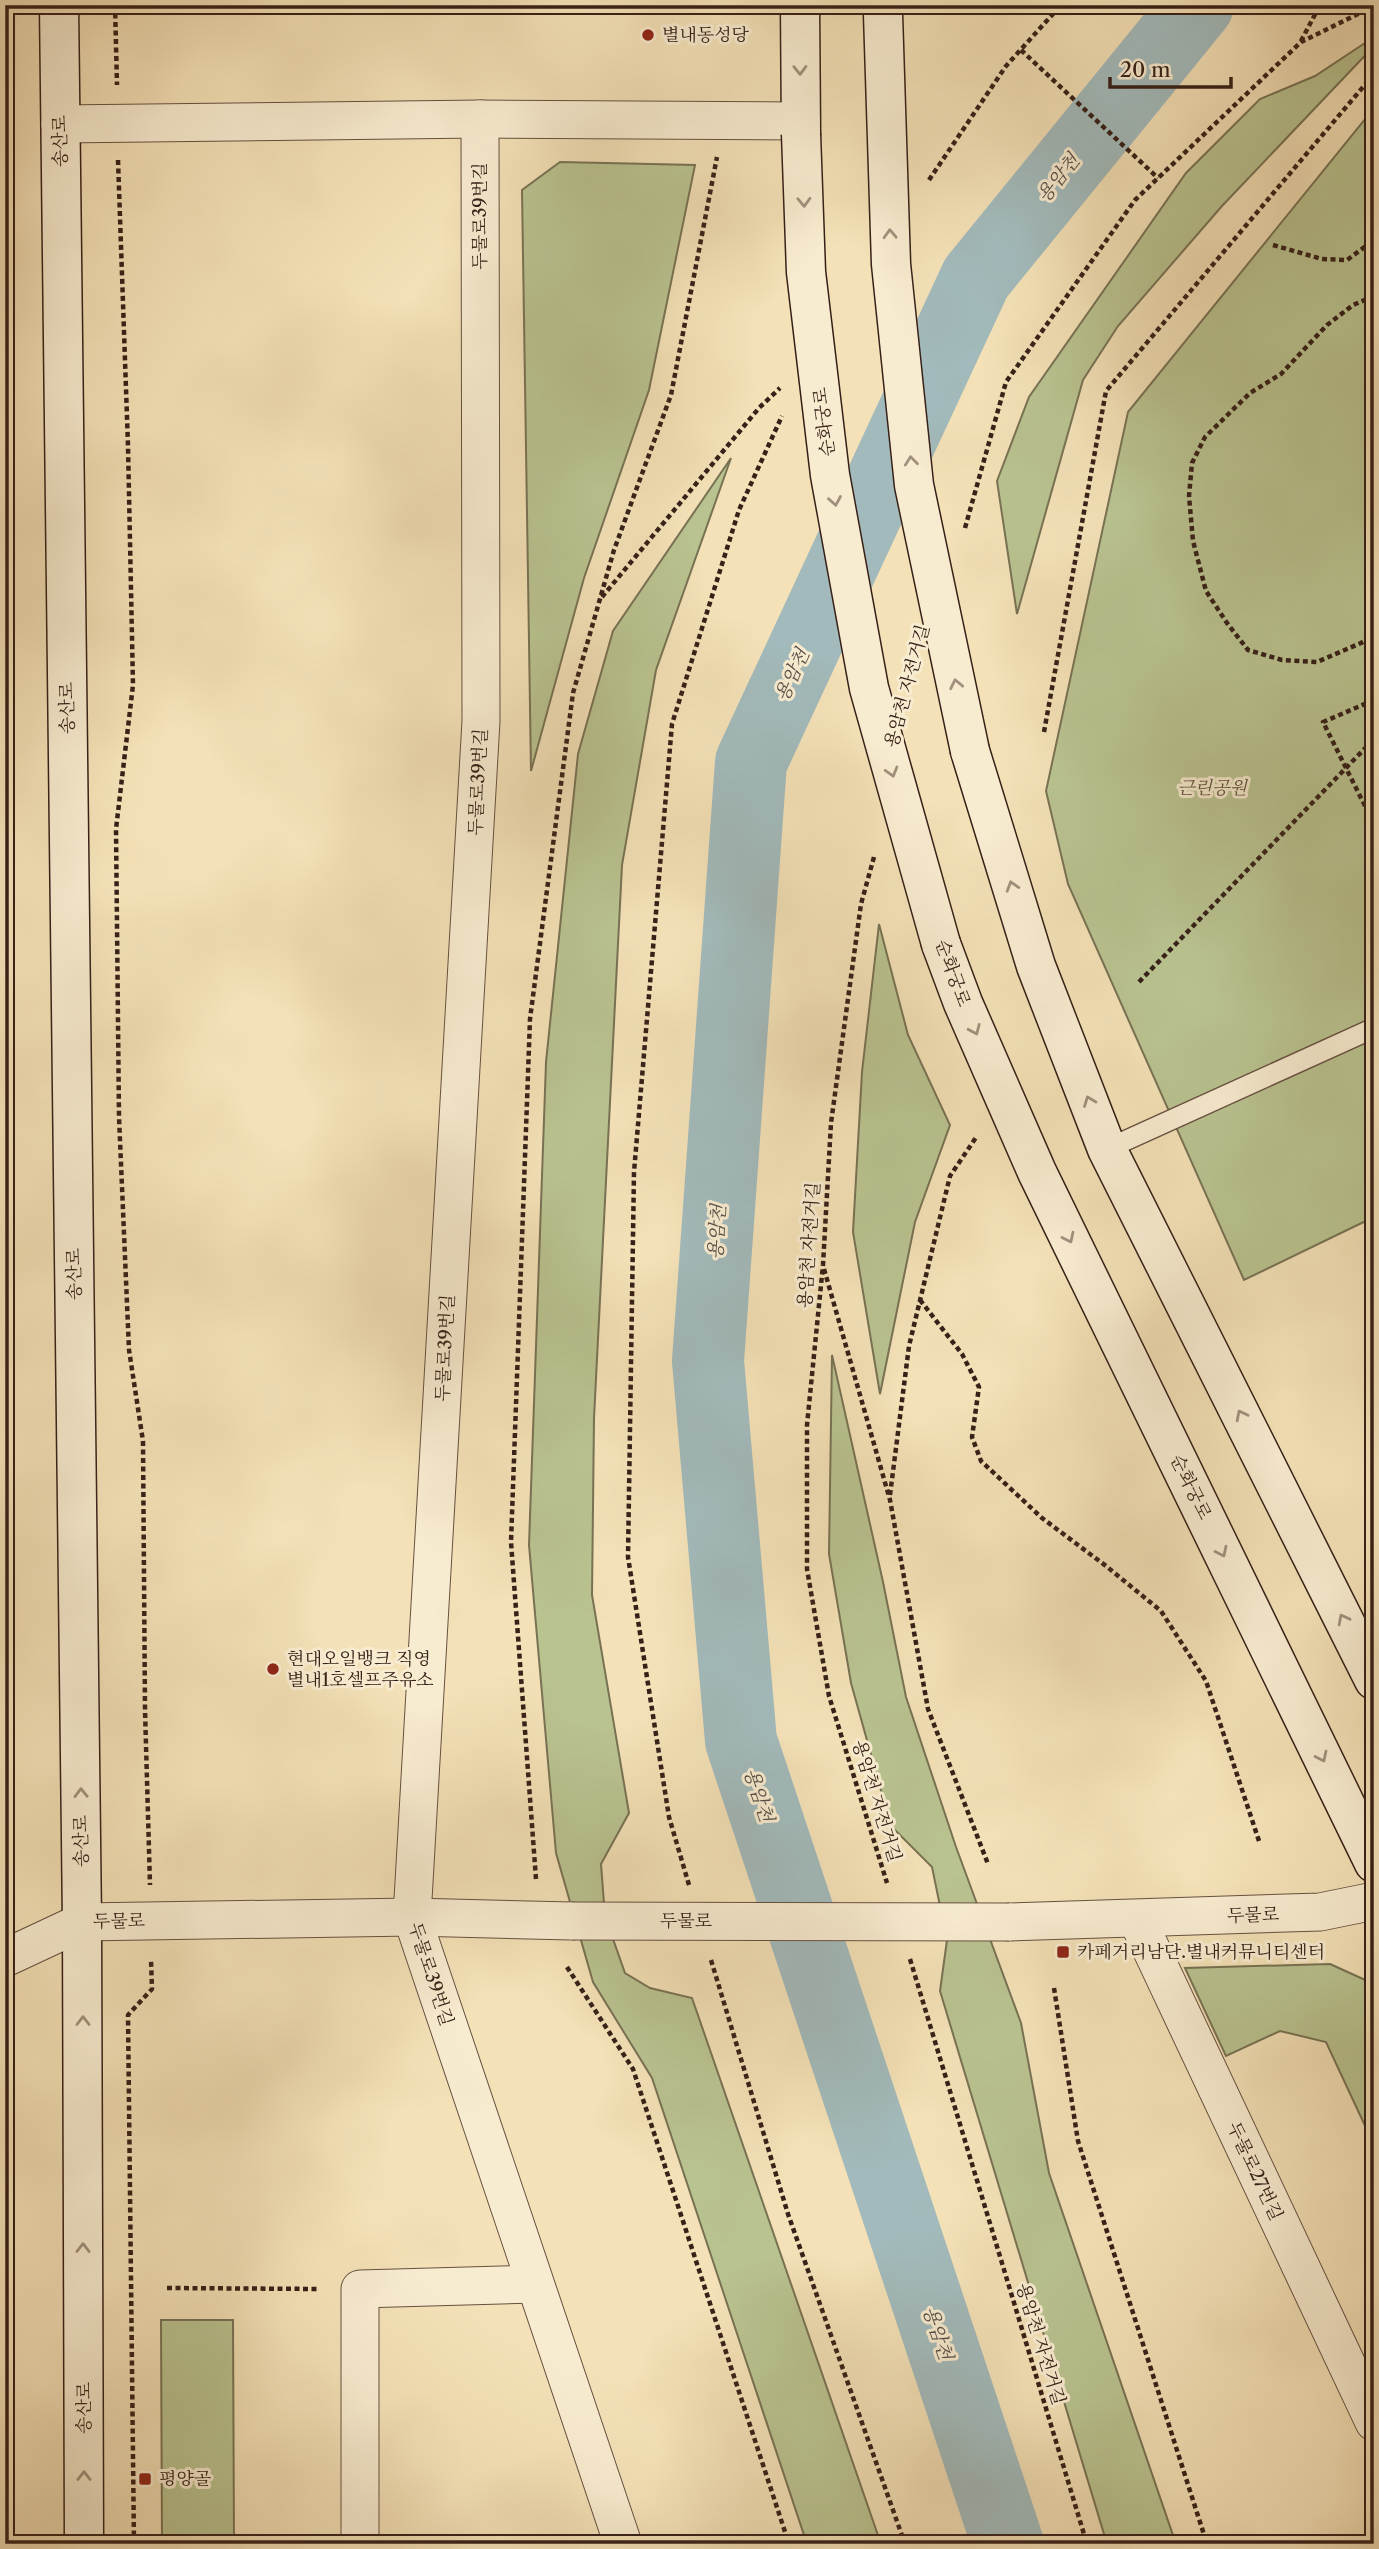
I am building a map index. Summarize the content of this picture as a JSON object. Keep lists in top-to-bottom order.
{
  "streets": {
    "street": [
      "송산로",
      "두물로39번길",
      "순화궁로",
      "두물로",
      "두물로27번길"
    ],
    "path": ["용암천 자전거길"]
  },
  "crossings": [
    ["송산로", "두물로"],
    ["두물로39번길", "두물로"],
    ["두물로", "두물로27번길"]
  ],
  "one_way": ["송산로"],
  "water": ["용암천"],
  "parks": ["근린공원"],
  "places": {
    "other": ["별내동성당", "현대오일뱅크 직영 별내1호셀프주유소"],
    "transit": ["카페거리남단.별내커뮤니티센터", "평양골"]
  },
  "scale_bar": "20 m"
}
